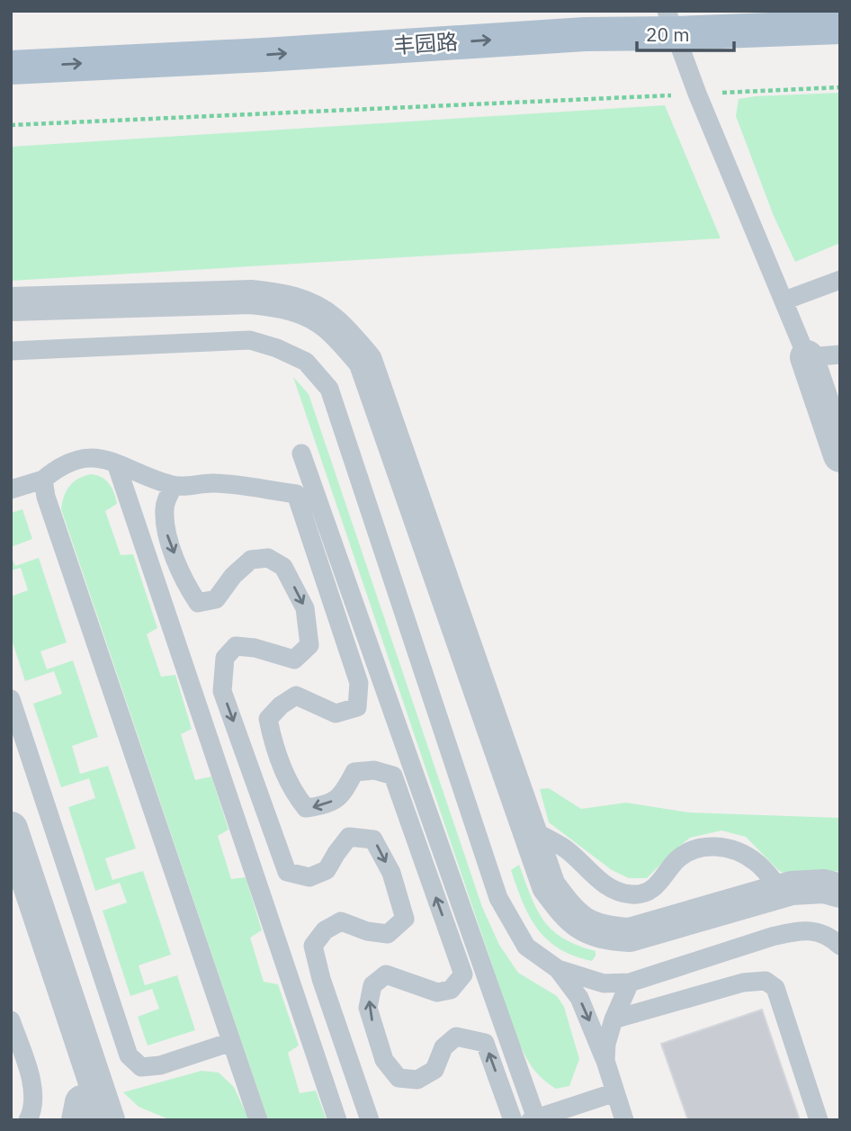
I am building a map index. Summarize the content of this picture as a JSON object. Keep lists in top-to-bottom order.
{
  "streets": {
    "main road": ["丰园路"]
  },
  "one_way": ["丰园路"],
  "scale_bar": "20 m"
}
